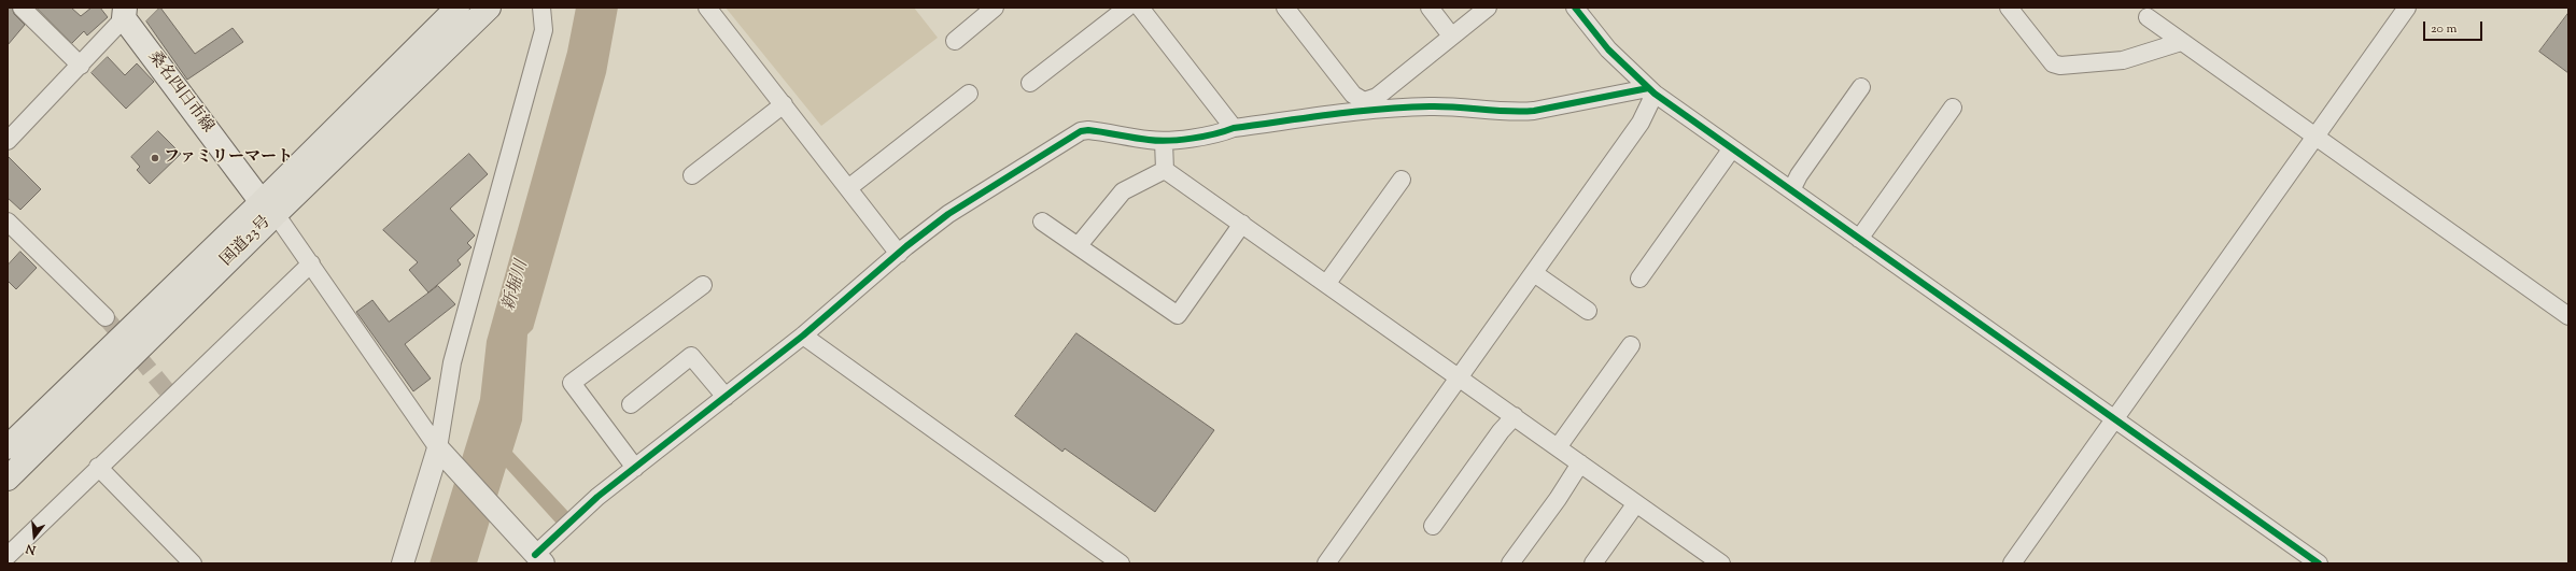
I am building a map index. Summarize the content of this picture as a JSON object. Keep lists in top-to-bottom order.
{
  "streets": {
    "highway": ["国道23号"],
    "main road": ["桑名四日市線"]
  },
  "crossings": [
    ["桑名四日市線", "国道23号"]
  ],
  "water": ["新堀川"],
  "places": ["ファミリーマート"],
  "scale_bar": "20 m",
  "north": "bottom"
}
